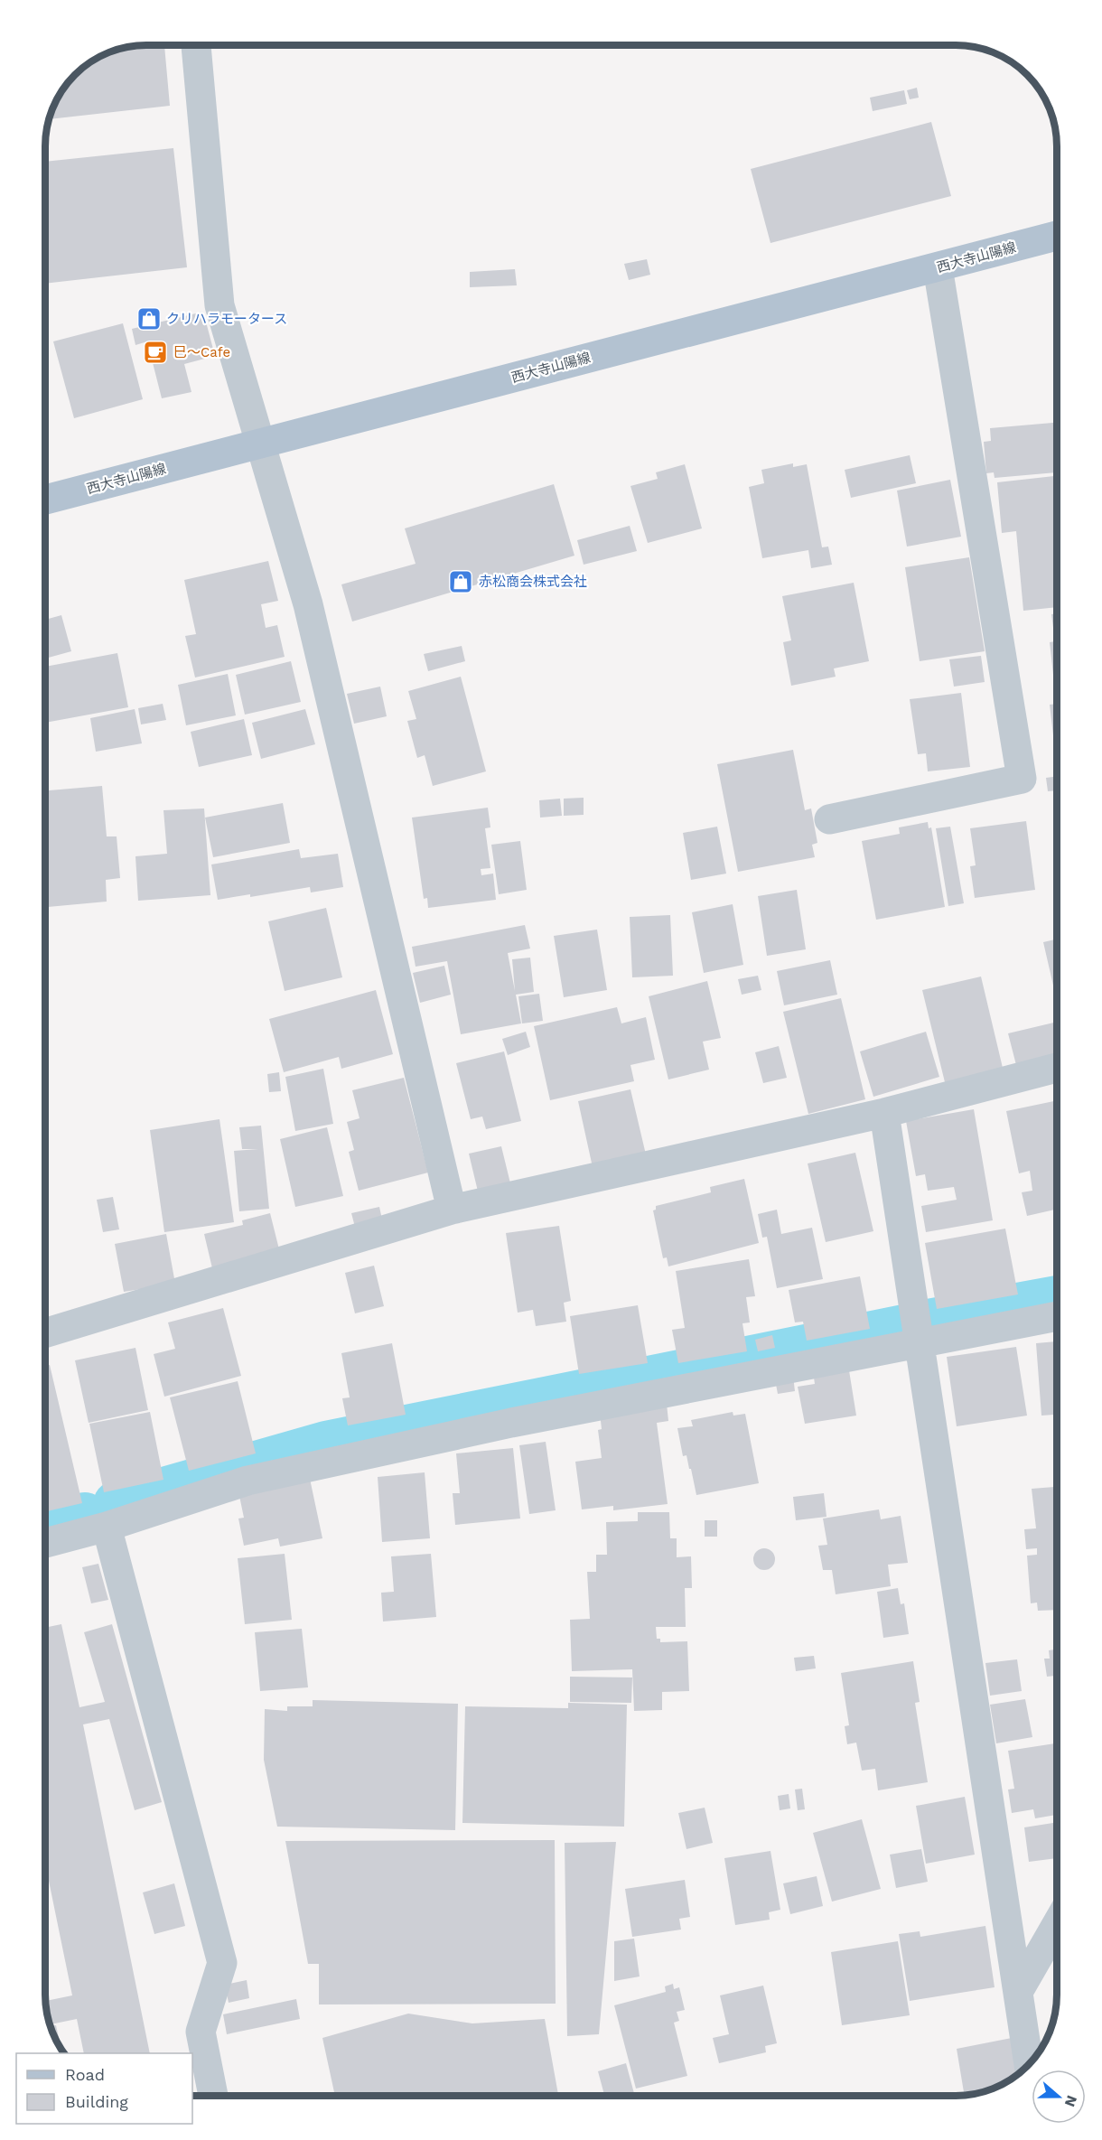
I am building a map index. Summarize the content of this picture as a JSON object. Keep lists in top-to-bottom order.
{
  "streets": {
    "main road": ["西大寺山陽線"]
  },
  "places": {
    "shop": ["クリハラモータース", "赤松商会株式会社"],
    "cafe": ["巳～Cafe"]
  },
  "legend": ["Road", "Building"],
  "north": "right"
}
